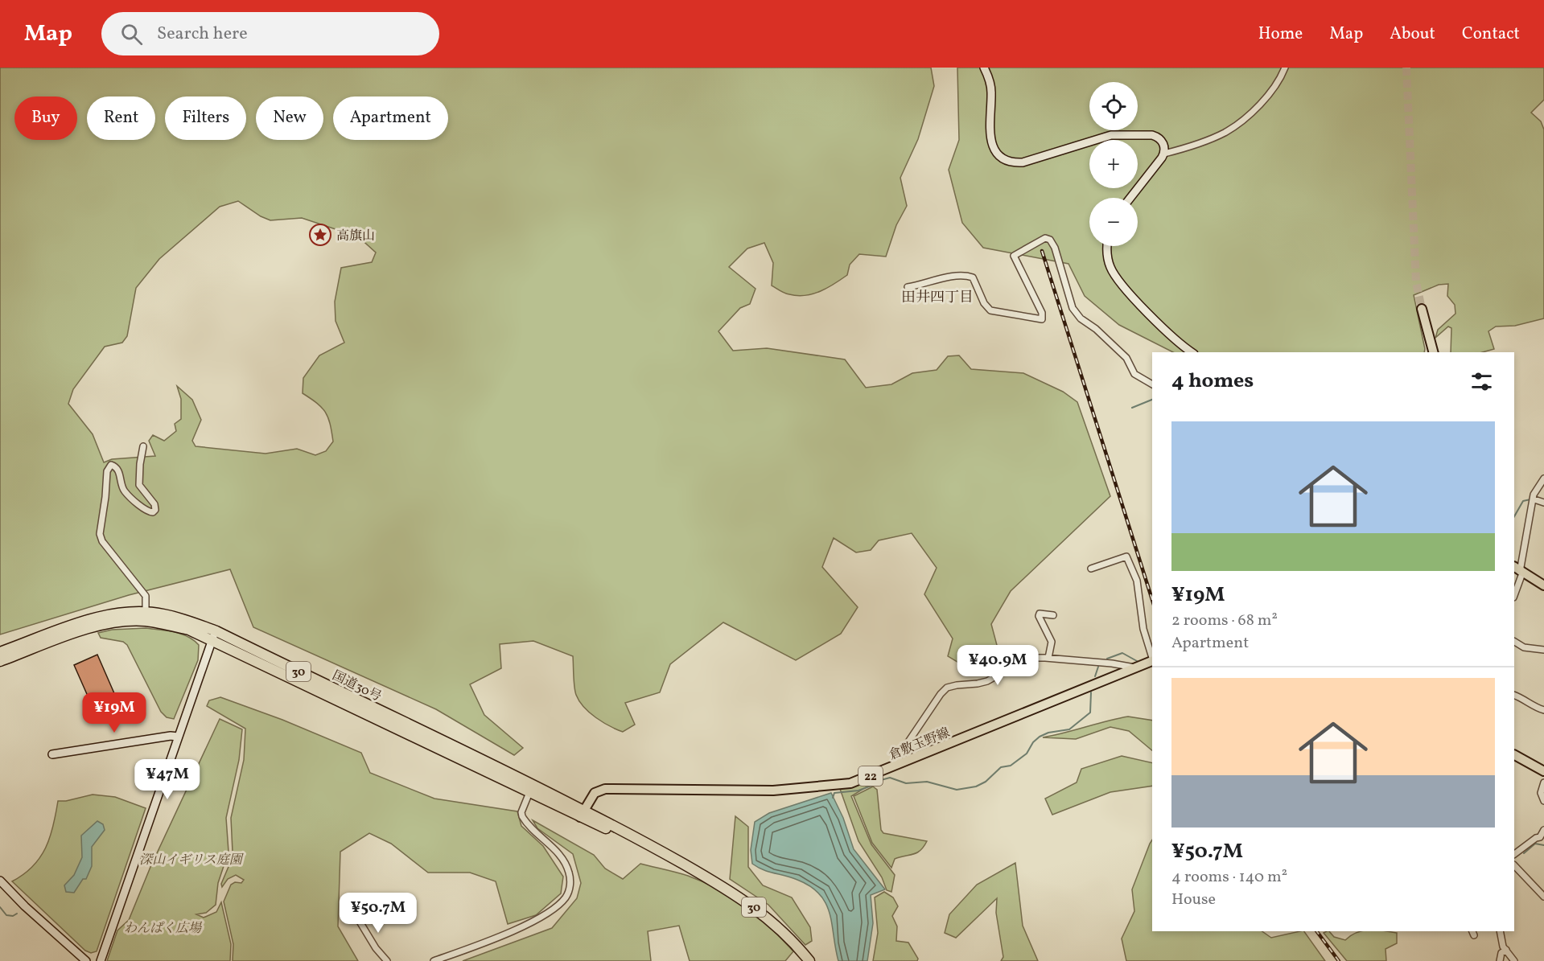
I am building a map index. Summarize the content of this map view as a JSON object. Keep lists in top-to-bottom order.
{
  "streets": {
    "highway": ["30", "国道30号"],
    "main road": ["倉敷玉野線", "22"]
  },
  "crossings": [
    ["国道30号", "倉敷玉野線"]
  ],
  "districts": ["田井四丁目"],
  "parks": ["深山イギリス庭園", "わんぱく広場"],
  "places": {
    "place": ["高旗山"]
  },
  "page": {
    "header": "Map",
    "search": "Search here",
    "nav": [
      "Home",
      "Map",
      "About",
      "Contact"
    ],
    "map_buttons": ["+", "−"],
    "chip": [
      "Buy",
      "Rent",
      "Filters",
      "New",
      "Apartment"
    ],
    "heading": "4 homes",
    "list": [
      {
        "name": "¥19M",
        "note": "2 rooms · 68 m² · Apartment"
      },
      {
        "name": "¥50.7M",
        "note": "4 rooms · 140 m² · House"
      }
    ],
    "price": [
      "¥40.9M",
      "¥19M",
      "¥47M",
      "¥50.7M"
    ]
  }
}
